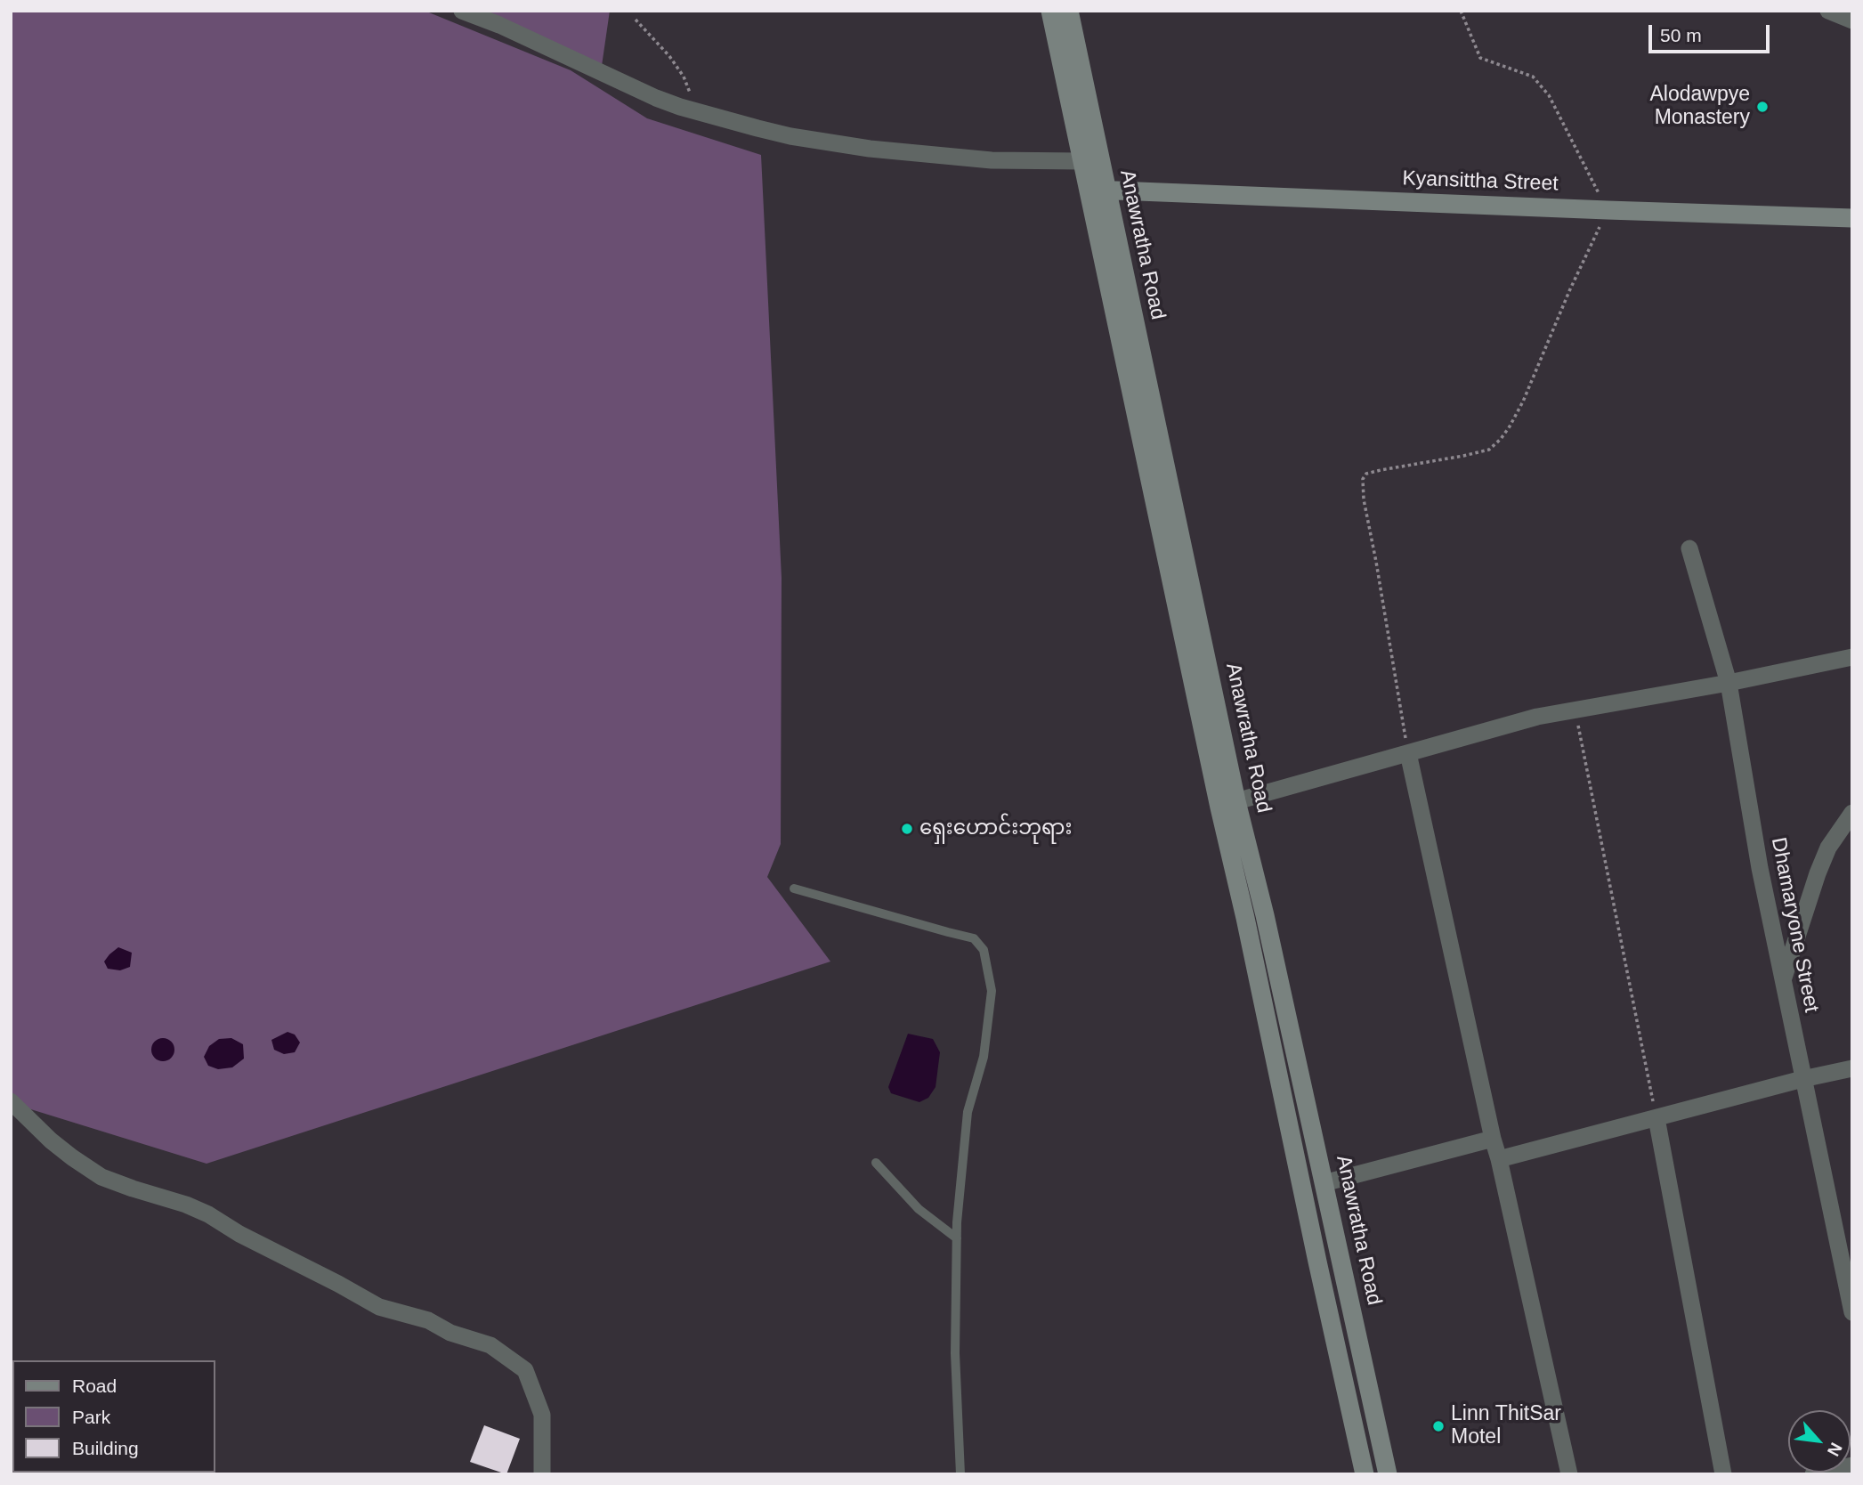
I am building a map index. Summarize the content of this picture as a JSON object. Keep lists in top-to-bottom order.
{
  "streets": {
    "main road": ["Kyansittha Street", "Anawratha Road"],
    "street": ["Dhamaryone Street"]
  },
  "crossings": [
    ["Kyansittha Street", "Anawratha Road"]
  ],
  "places": ["Alodawpye Monastery", "ရှေးဟောင်းဘုရား", "Linn ThitSar Motel"],
  "legend": ["Road", "Park", "Building"],
  "scale_bar": "50 m",
  "north": "bottom right"
}
